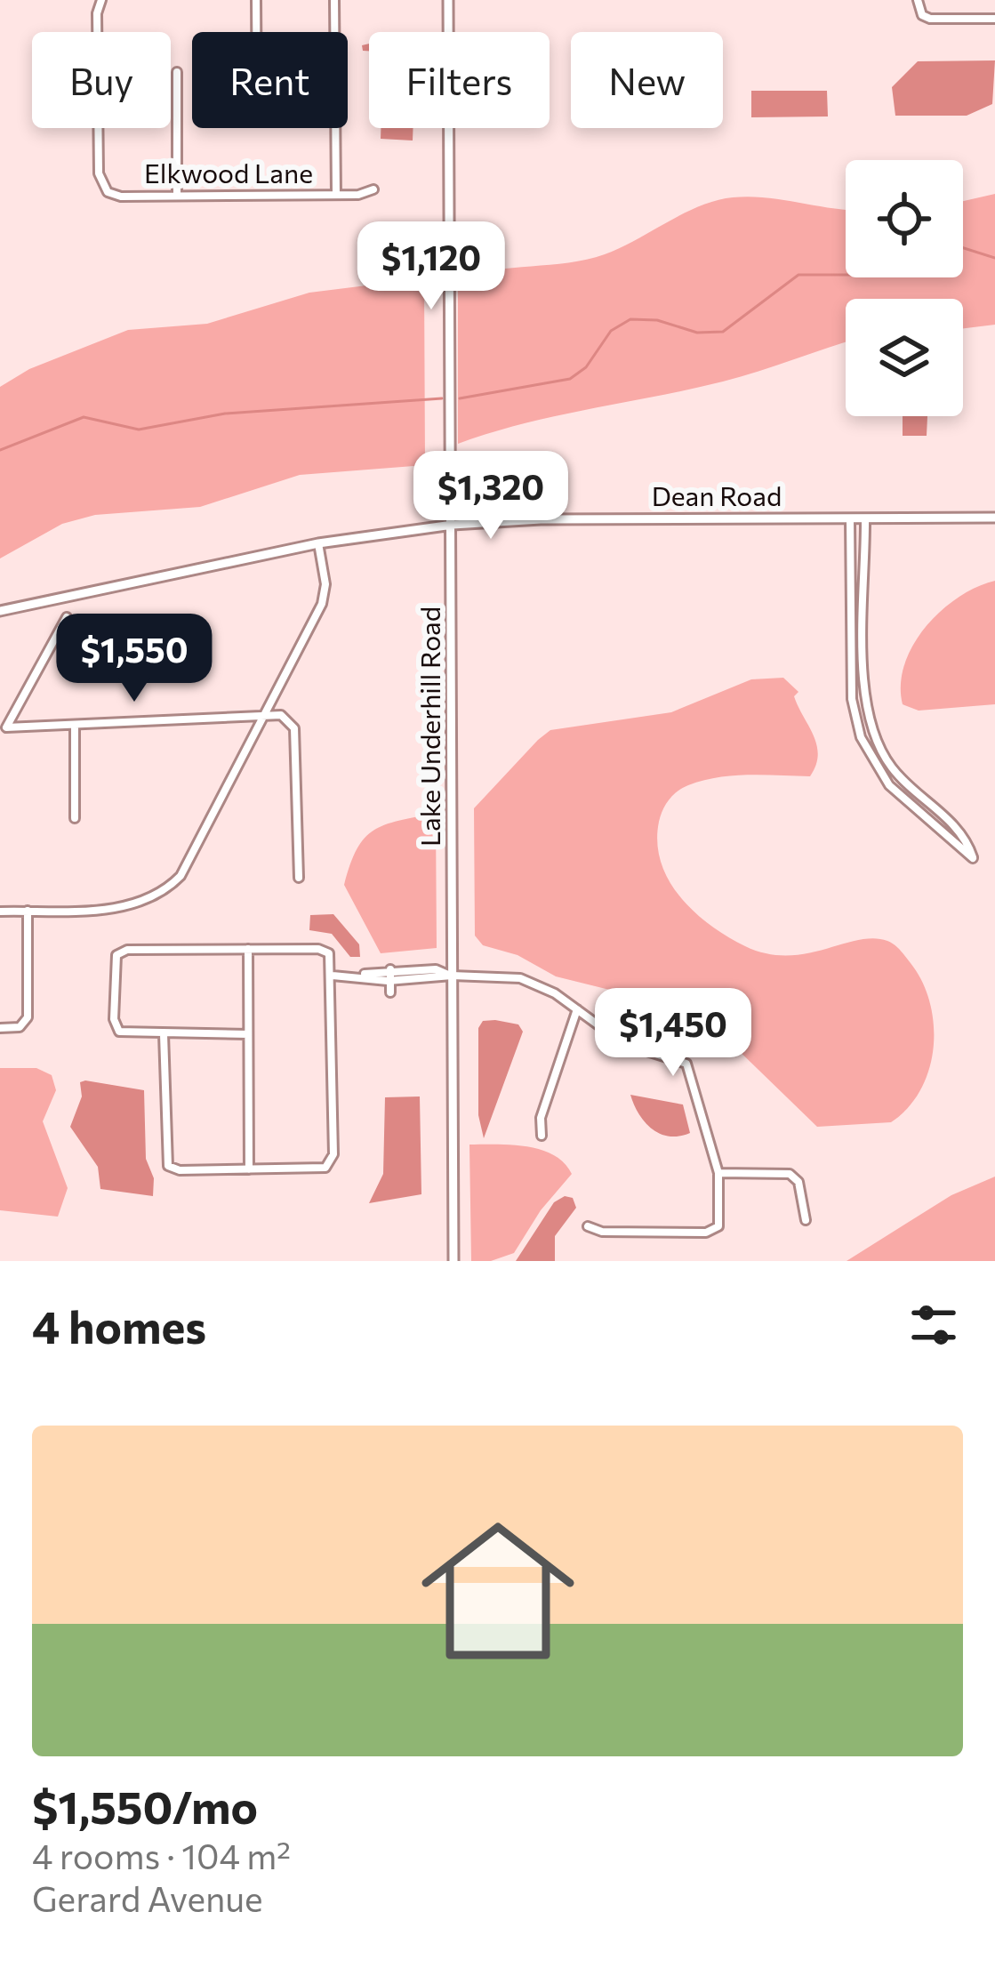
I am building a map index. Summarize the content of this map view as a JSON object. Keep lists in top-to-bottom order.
{
  "streets": {
    "street": ["Elkwood Lane", "Dean Road", "Lake Underhill Road"]
  },
  "crossings": [
    ["Dean Road", "Lake Underhill Road"]
  ],
  "page": {
    "chip": [
      "Buy",
      "Rent",
      "Filters",
      "New"
    ],
    "price": [
      "$1,120",
      "$1,320",
      "$1,550",
      "$1,450"
    ],
    "heading": "4 homes",
    "list": [
      {
        "name": "$1,550/mo",
        "note": "4 rooms · 104 m² · Gerard Avenue"
      }
    ]
  }
}
